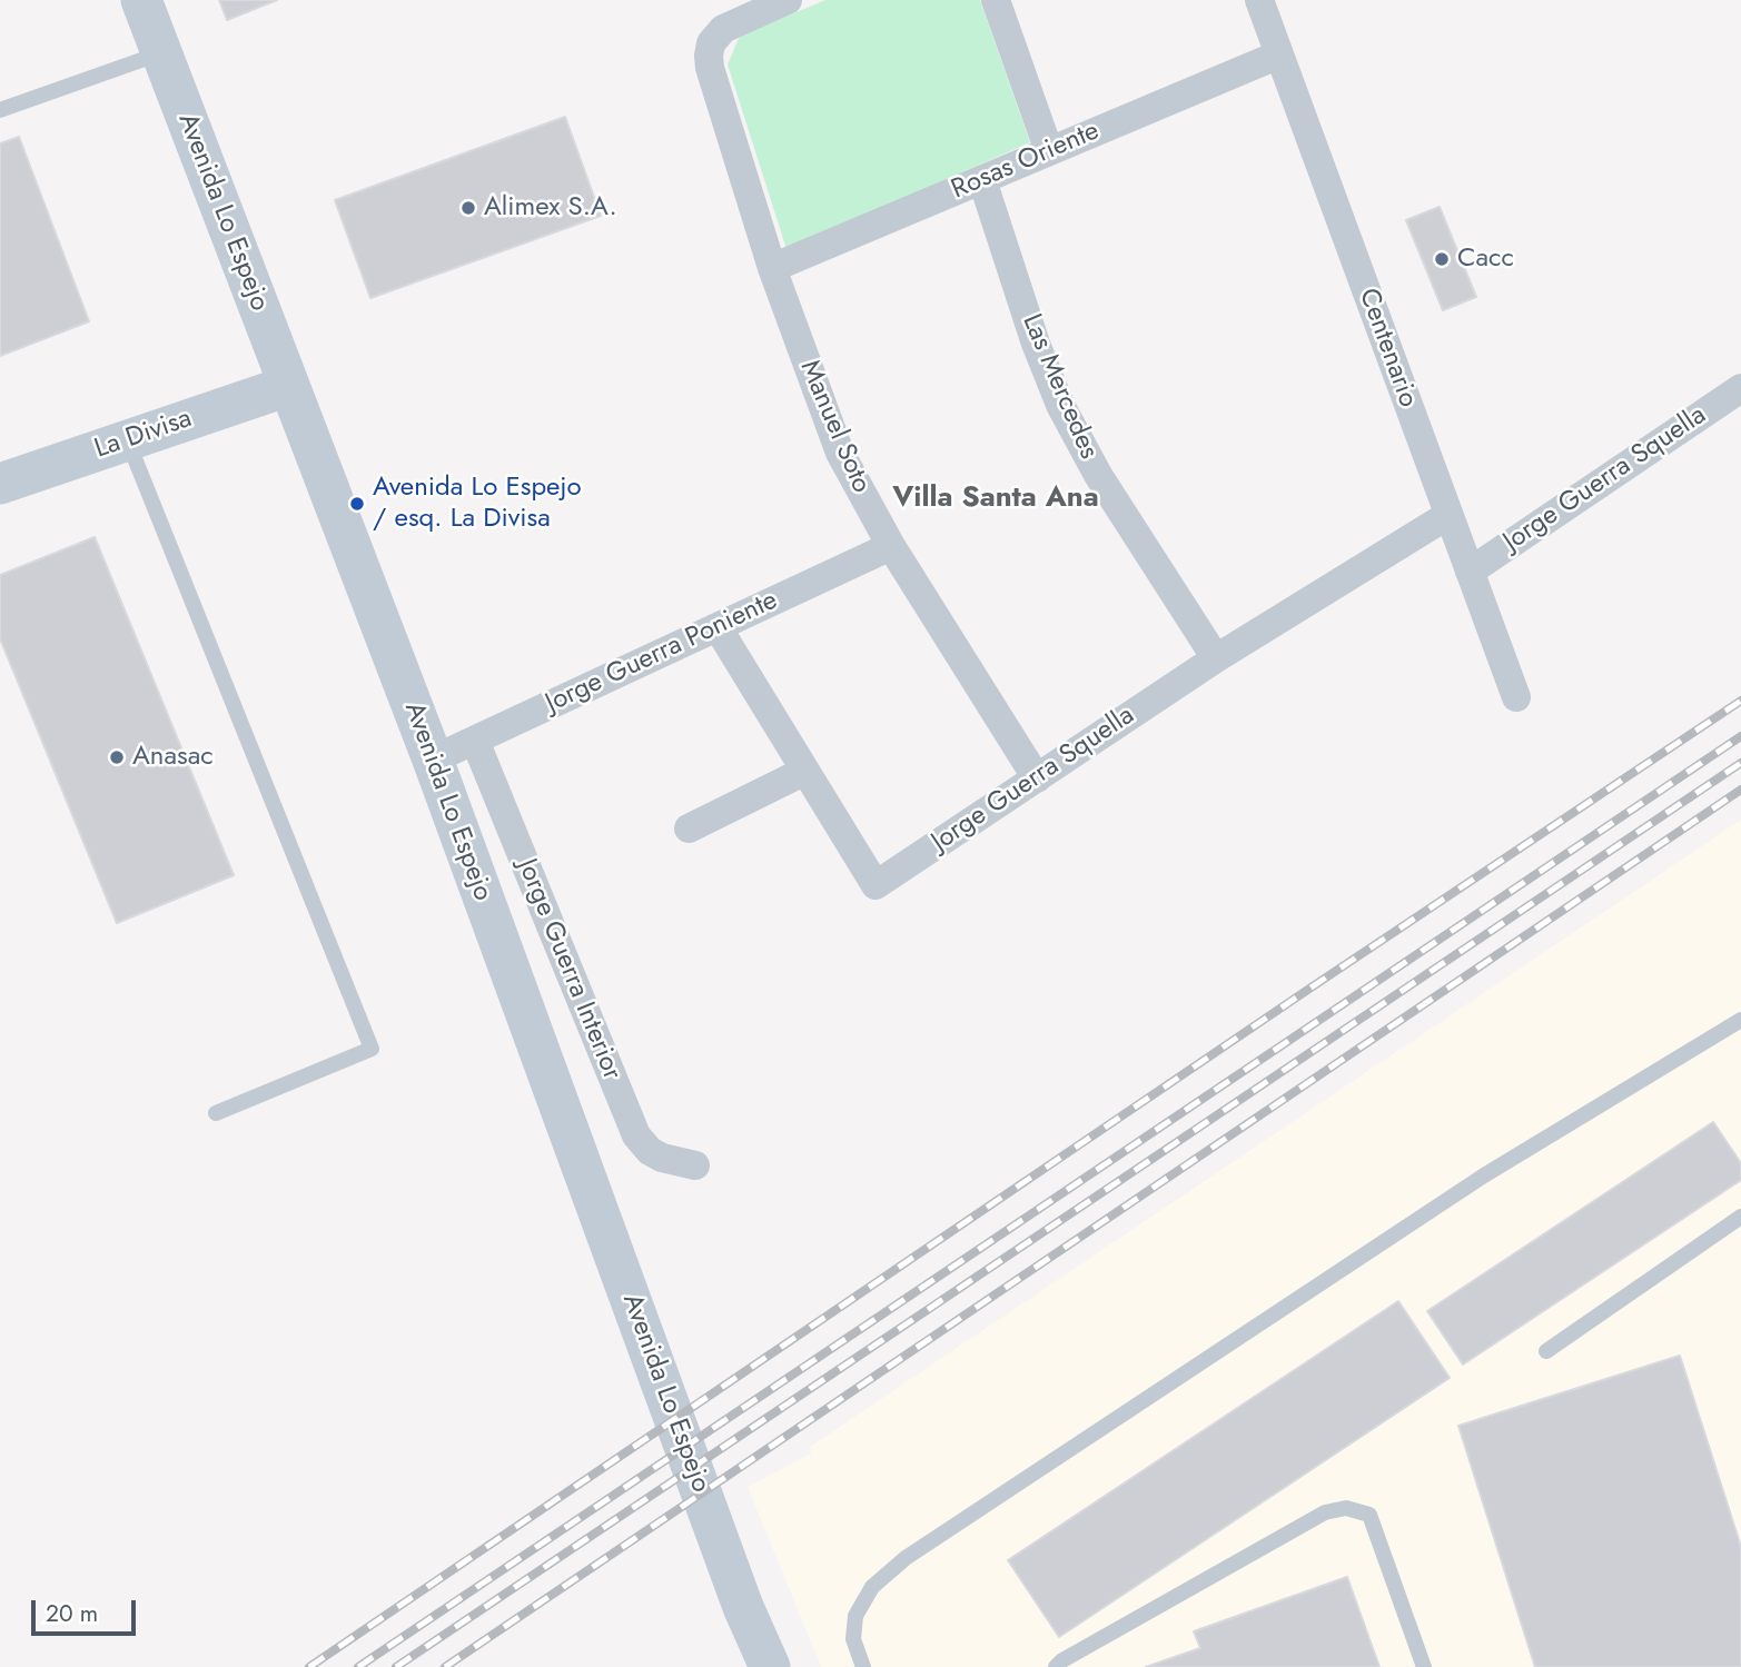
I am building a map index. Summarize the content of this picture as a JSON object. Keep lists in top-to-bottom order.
{
  "streets": {
    "main road": ["Avenida Lo Espejo", "La Divisa"],
    "street": [
      "Rosas Oriente",
      "Centenario",
      "Las Mercedes",
      "Manuel Soto",
      "Jorge Guerra Squella",
      "Jorge Guerra Poniente",
      "Jorge Guerra Interior"
    ]
  },
  "crossings": [
    ["Rosas Oriente", "Centenario"],
    ["Rosas Oriente", "Las Mercedes"],
    ["Rosas Oriente", "Manuel Soto"],
    ["Avenida Lo Espejo", "La Divisa"],
    ["Avenida Lo Espejo", "Jorge Guerra Poniente"],
    ["Centenario", "Jorge Guerra Squella"],
    ["Las Mercedes", "Jorge Guerra Squella"],
    ["Manuel Soto", "Jorge Guerra Squella"],
    ["Manuel Soto", "Jorge Guerra Poniente"],
    ["Jorge Guerra Squella", "Jorge Guerra Poniente"],
    ["Jorge Guerra Poniente", "Jorge Guerra Interior"]
  ],
  "districts": ["Villa Santa Ana"],
  "places": [
    "Alimex S.A.",
    "Cacc",
    "Avenida Lo Espejo / esq. La Divisa",
    "Anasac"
  ],
  "scale_bar": "20 m"
}
